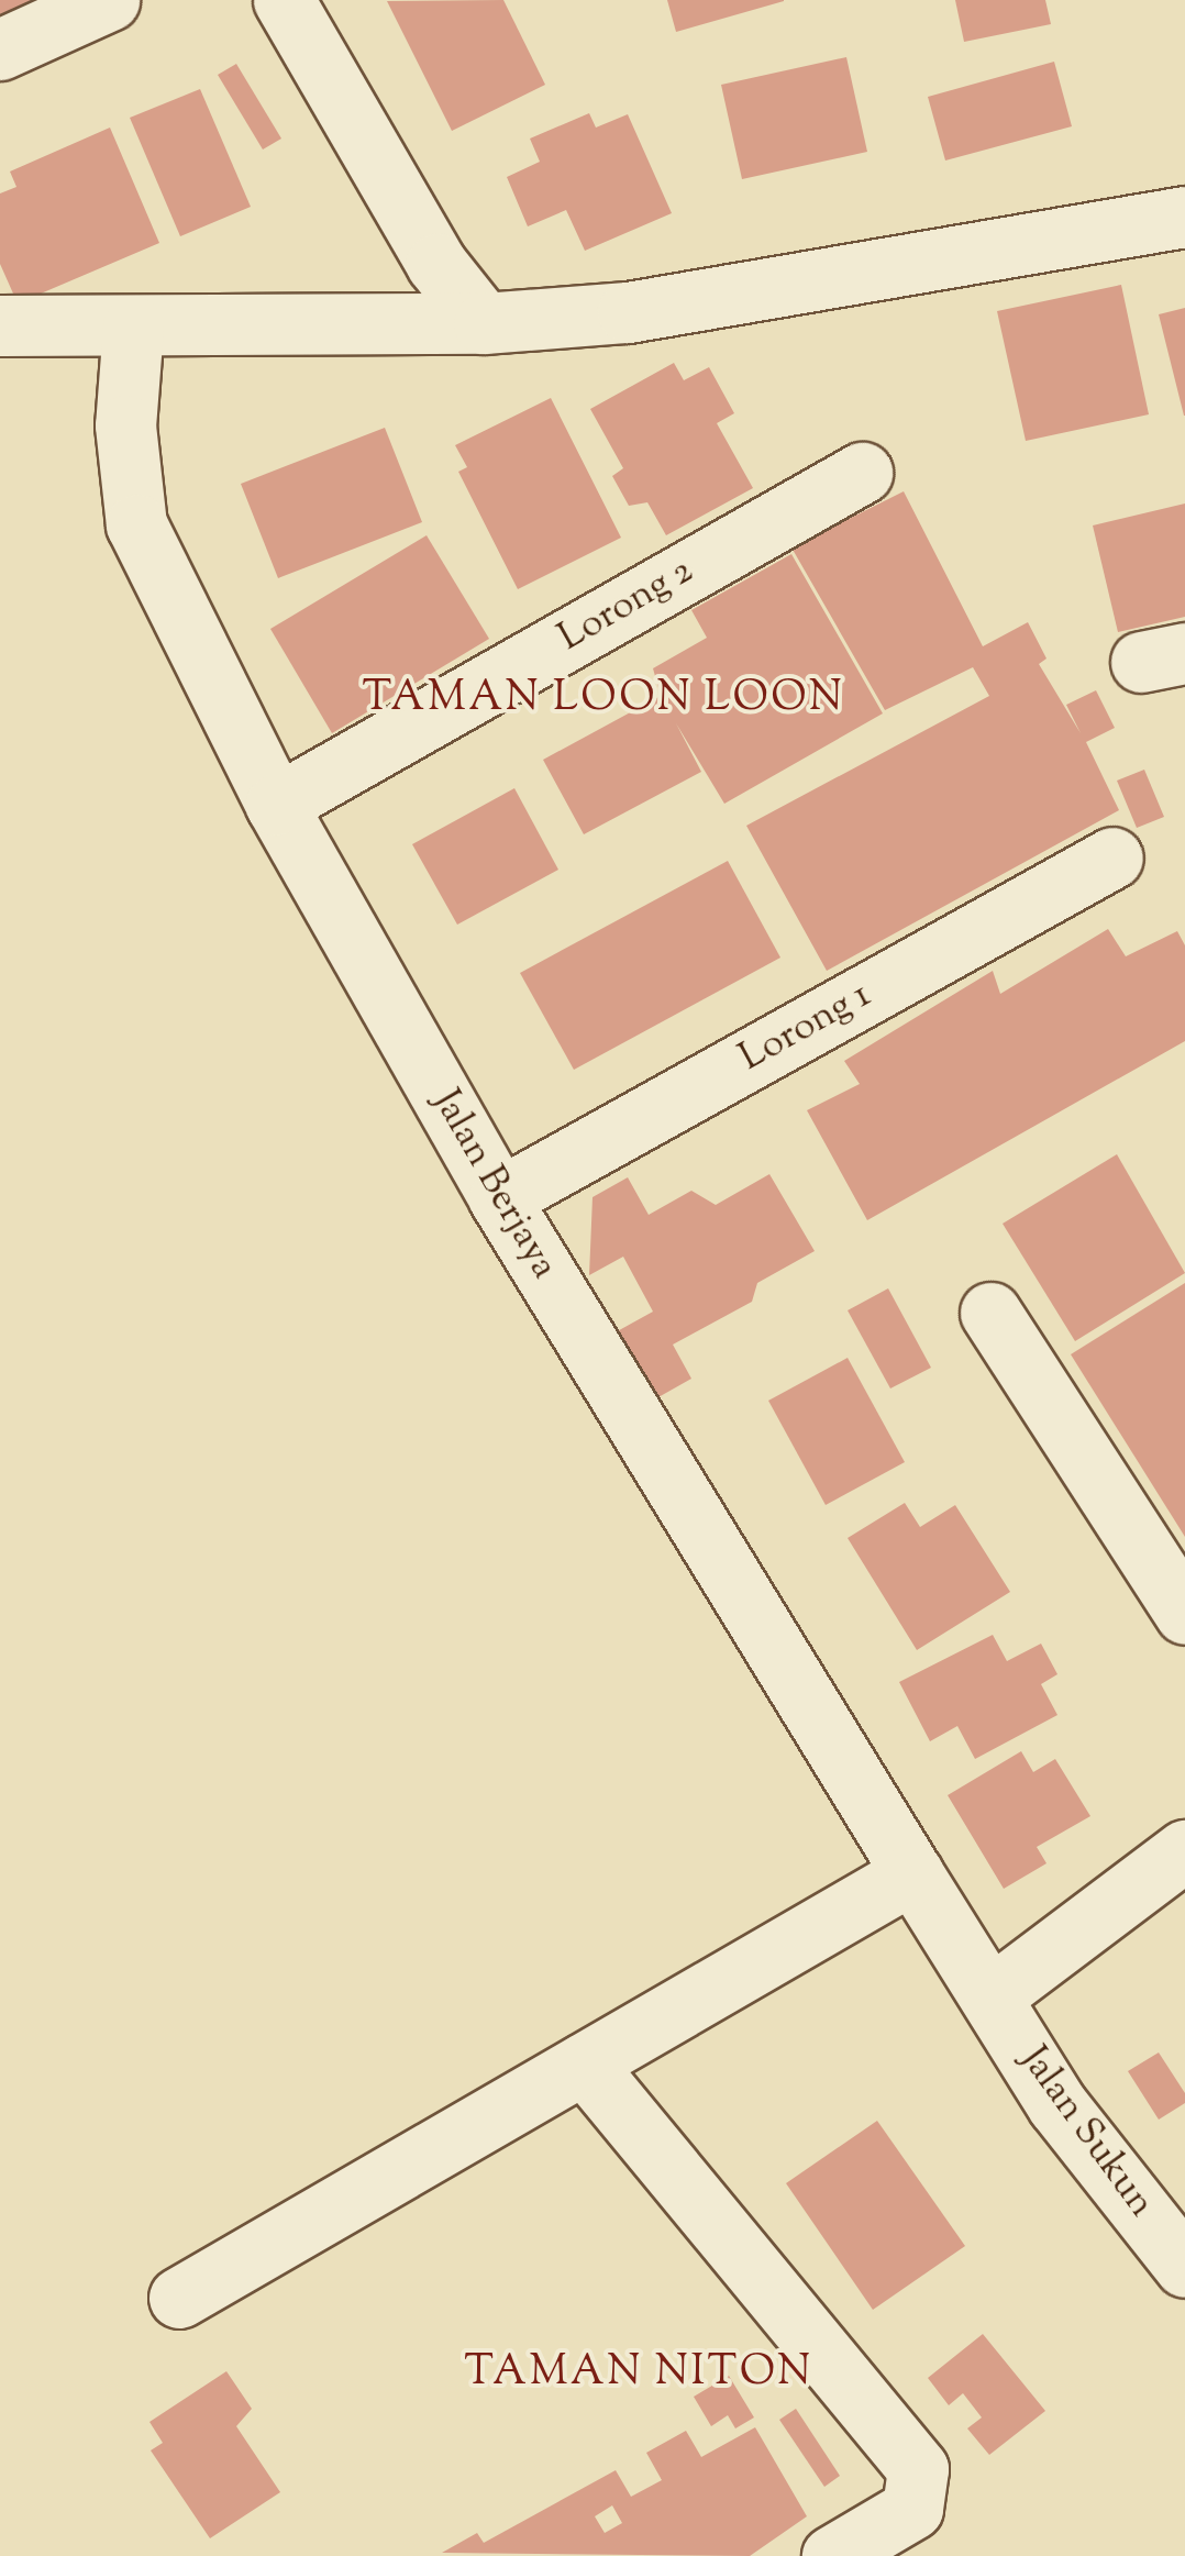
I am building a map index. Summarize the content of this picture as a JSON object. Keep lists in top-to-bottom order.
{
  "streets": {
    "street": [
      "Lorong 2",
      "Lorong 1",
      "Jalan Berjaya",
      "Jalan Sukun"
    ]
  },
  "crossings": [
    ["Lorong 2", "Jalan Berjaya"],
    ["Lorong 1", "Jalan Berjaya"],
    ["Jalan Berjaya", "Jalan Sukun"]
  ],
  "districts": ["TAMAN LOON LOON", "TAMAN NITON"]
}
